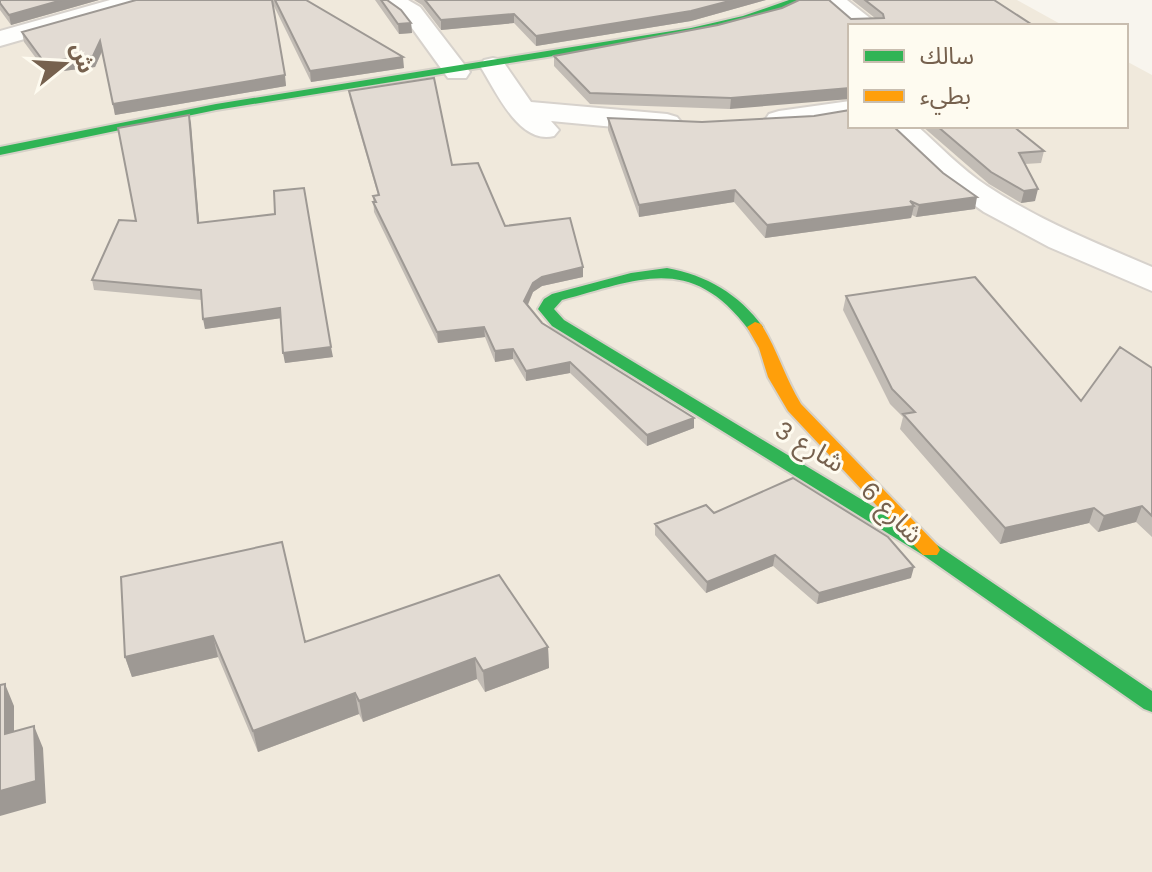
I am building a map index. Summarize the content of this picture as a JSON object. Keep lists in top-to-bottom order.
{
  "streets": {
    "street": ["شارع 3", "شارع 6"]
  },
  "crossings": [
    ["شارع 3", "شارع 6"]
  ],
  "legend": ["سالك", "بطيء"],
  "north": "right"
}
